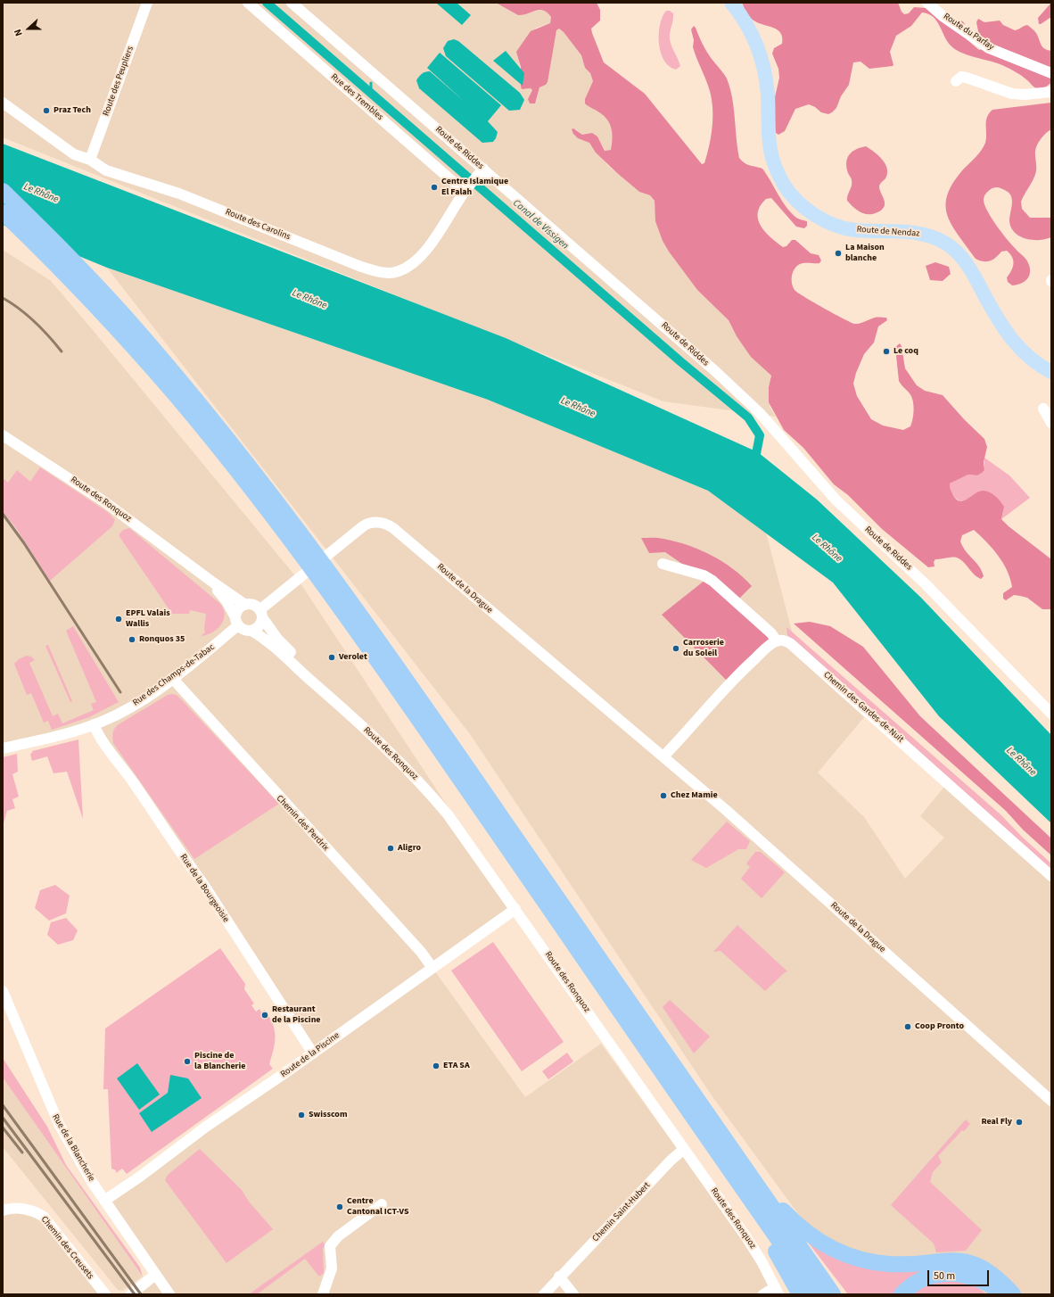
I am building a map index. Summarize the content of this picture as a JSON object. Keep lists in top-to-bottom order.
{
  "streets": {
    "main road": ["Route de Nendaz"],
    "street": [
      "Route du Parfay",
      "Route des Peupliers",
      "Rue des Trembles",
      "Route de Riddes",
      "Route des Carolins",
      "Route des Ronquoz",
      "Route de la Drague",
      "Rue des Champs-de-Tabac",
      "Chemin des Gardes-de-Nuit",
      "Chemin des Perdrix",
      "Rue de la Bourgeoisie",
      "Route de la Piscine",
      "Rue de la Blancherie",
      "Chemin Saint-Hubert",
      "Chemin des Creusets"
    ]
  },
  "crossings": [
    ["Route des Peupliers", "Route des Carolins"],
    ["Rue des Trembles", "Route des Carolins"],
    ["Route de Riddes", "Route des Carolins"],
    ["Route des Ronquoz", "Route de la Drague"],
    ["Route des Ronquoz", "Rue des Champs-de-Tabac"],
    ["Route des Ronquoz", "Route de la Piscine"],
    ["Route des Ronquoz", "Chemin Saint-Hubert"],
    ["Route de la Drague", "Rue des Champs-de-Tabac"],
    ["Rue des Champs-de-Tabac", "Chemin des Perdrix"],
    ["Rue des Champs-de-Tabac", "Rue de la Bourgeoisie"],
    ["Chemin des Perdrix", "Route de la Piscine"],
    ["Rue de la Bourgeoisie", "Route de la Piscine"],
    ["Route de la Piscine", "Rue de la Blancherie"]
  ],
  "water": ["Le Rhône", "Canal de Vissigen"],
  "places": [
    "Praz Tech",
    "Centre Islamique El Falah",
    "La Maison blanche",
    "Le coq",
    "EPFL Valais Wallis",
    "Ronquos 35",
    "Carroserie du Soleil",
    "Verolet",
    "Chez Mamie",
    "Aligro",
    "Restaurant de la Piscine",
    "Coop Pronto",
    "Piscine de la Blancherie",
    "ETA SA",
    "Swisscom",
    "Real Fly",
    "Centre Cantonal ICT-VS"
  ],
  "scale_bar": "50 m",
  "north": "left"
}
